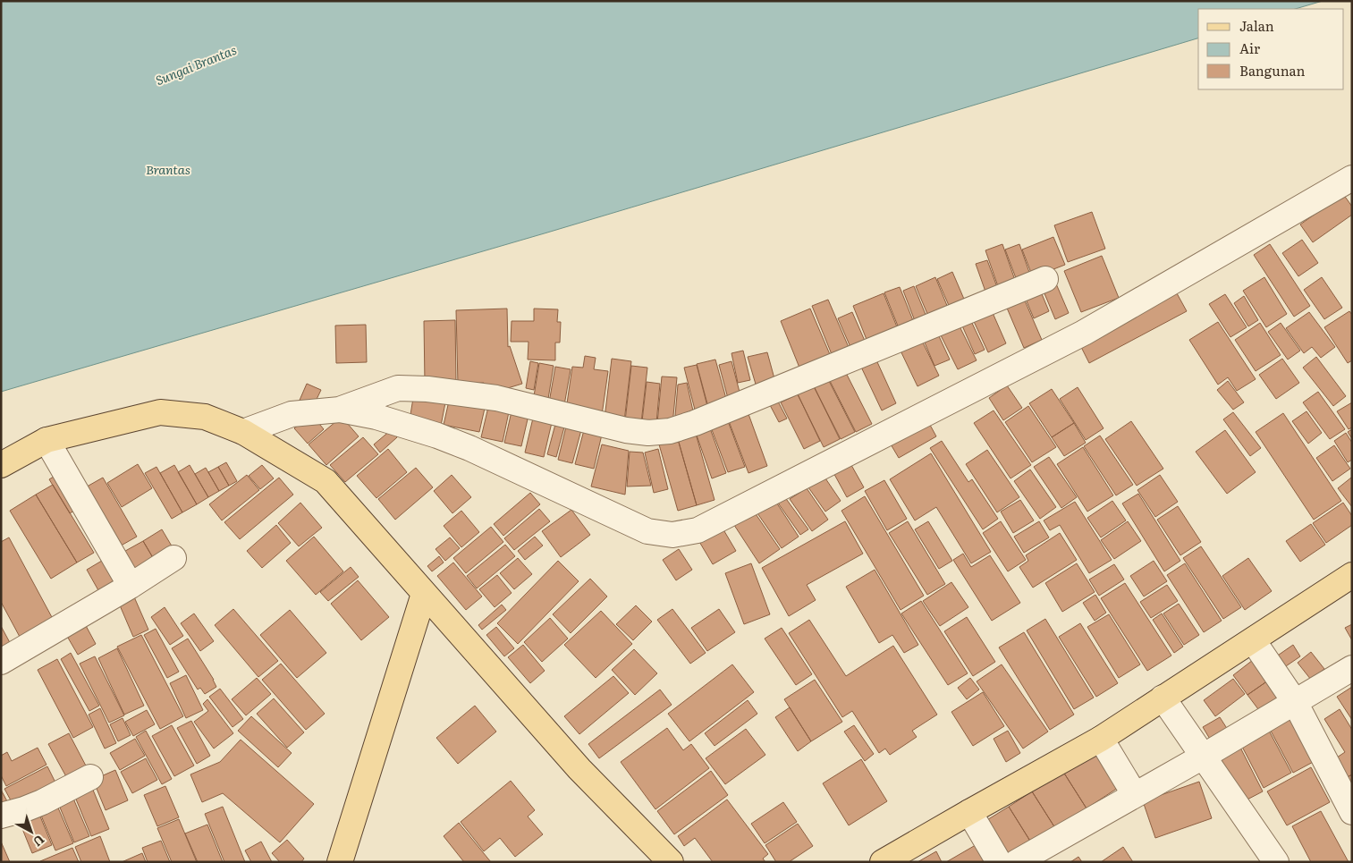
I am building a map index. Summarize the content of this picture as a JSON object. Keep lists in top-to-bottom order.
{
  "water": ["Sungai Brantas", "Brantas"],
  "legend": ["Jalan", "Air", "Bangunan"],
  "north": "bottom right"
}
